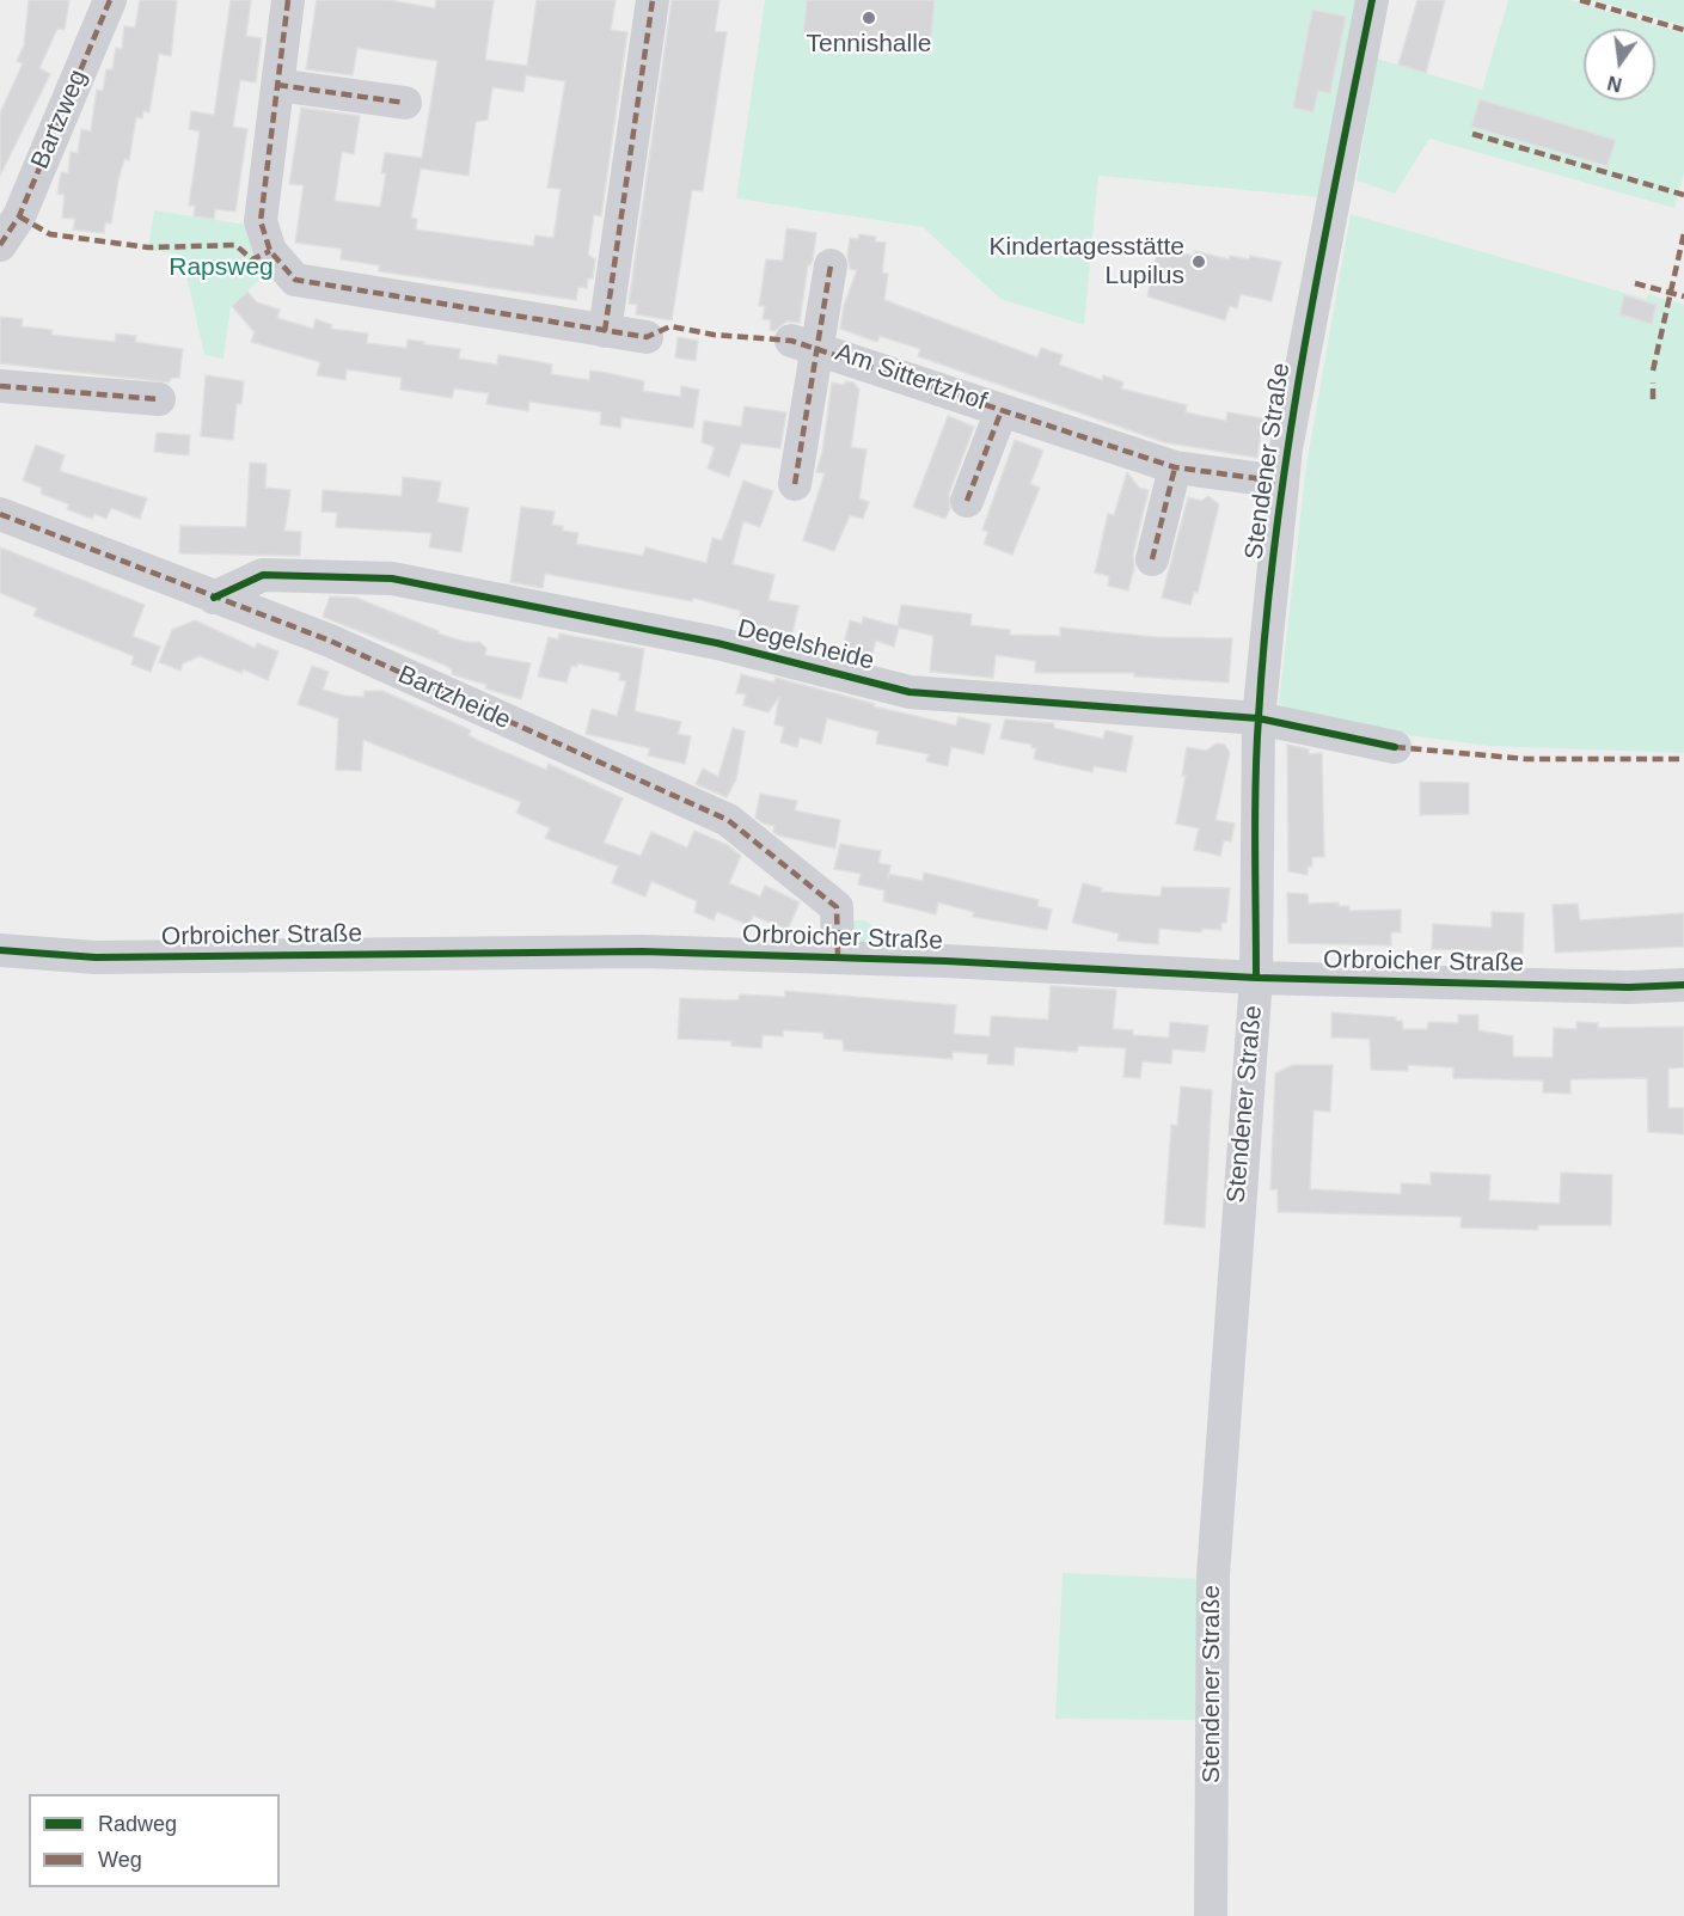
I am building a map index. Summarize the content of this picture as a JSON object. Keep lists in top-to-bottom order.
{
  "streets": {
    "street": [
      "Bartzweg",
      "Am Sittertzhof",
      "Stendener Straße",
      "Degelsheide",
      "Bartzheide",
      "Orbroicher Straße"
    ]
  },
  "crossings": [
    ["Am Sittertzhof", "Stendener Straße"],
    ["Stendener Straße", "Degelsheide"],
    ["Stendener Straße", "Orbroicher Straße"],
    ["Degelsheide", "Bartzheide"],
    ["Bartzheide", "Orbroicher Straße"]
  ],
  "parks": ["Rapsweg"],
  "places": ["Tennishalle", "Kindertagesstätte Lupilus"],
  "legend": ["Radweg", "Weg"],
  "north": "bottom"
}
